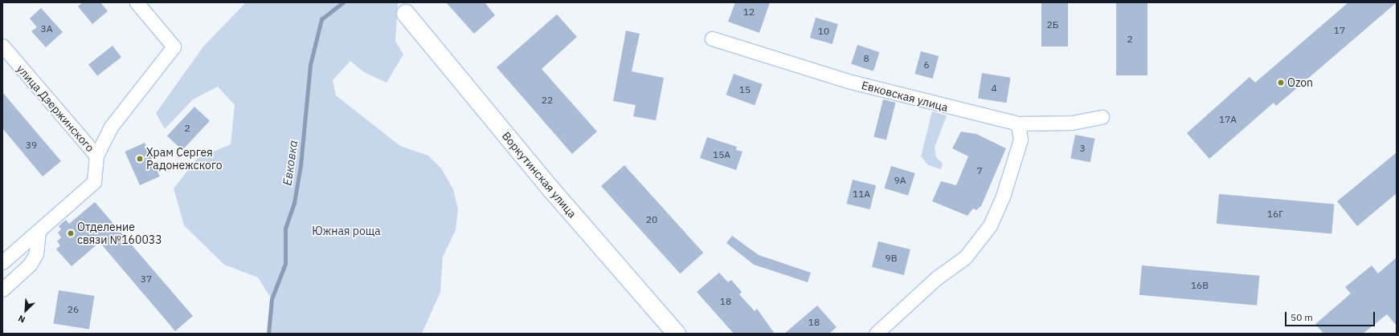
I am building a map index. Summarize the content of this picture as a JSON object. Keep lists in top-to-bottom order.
{
  "streets": {
    "street": ["Евковская улица", "улица Дзержинского", "Воркутинская улица"]
  },
  "water": ["Евковка"],
  "parks": ["Южная роща"],
  "places": ["Ozon", "Храм Сергея Радонежского", "Отделение связи №160033"],
  "house_numbers": [
    "12",
    "2Б",
    "3А",
    "17",
    "10",
    "2",
    "8",
    "6",
    "4",
    "15",
    "22",
    "17А",
    "2",
    "39",
    "3",
    "15А",
    "7",
    "9А",
    "11А",
    "16Г",
    "20",
    "9В",
    "37",
    "16В",
    "18",
    "26",
    "18"
  ],
  "scale_bar": "50 m",
  "north": "bottom left"
}
